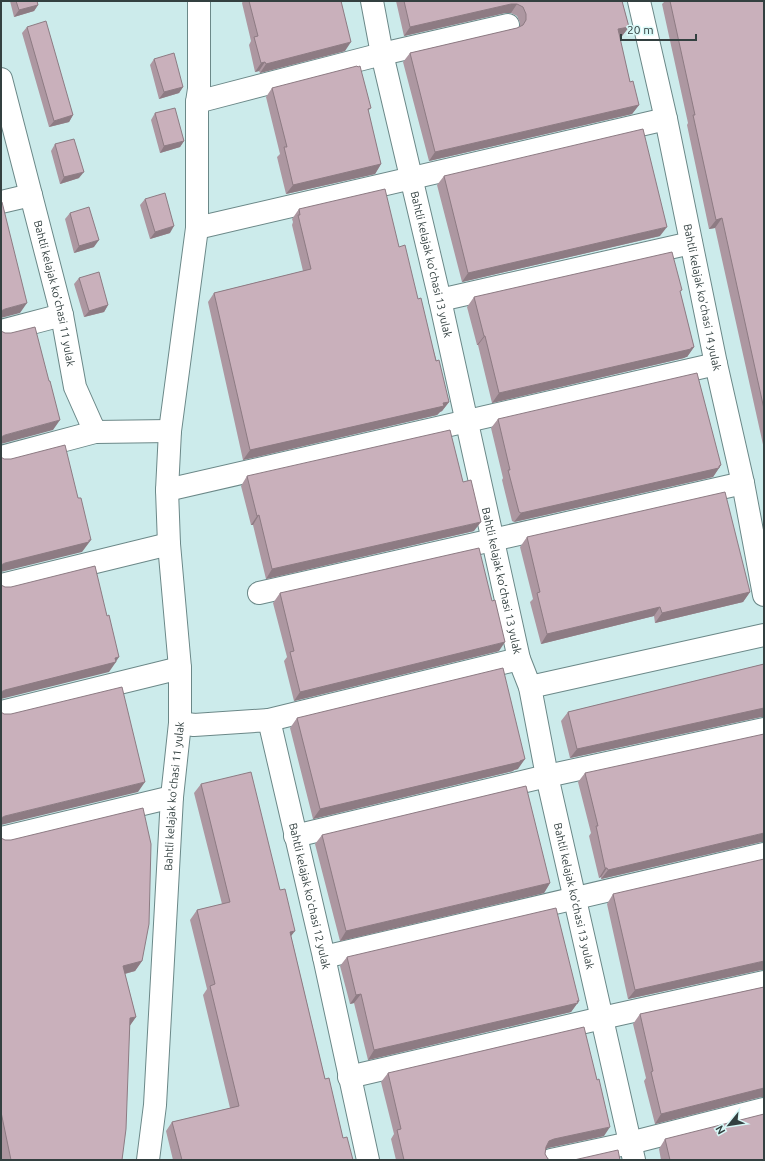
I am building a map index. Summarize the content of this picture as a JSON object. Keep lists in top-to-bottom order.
{
  "streets": {
    "street": [
      "Bahtli kelajak ko'chasi 13 yulak",
      "Bahtli kelajak ko'chasi 11 yulak",
      "Bahtli kelajak ko'chasi 14 yulak",
      "Bahtli kelajak ko'chasi 12 yulak"
    ]
  },
  "scale_bar": "20 m",
  "north": "bottom left"
}
